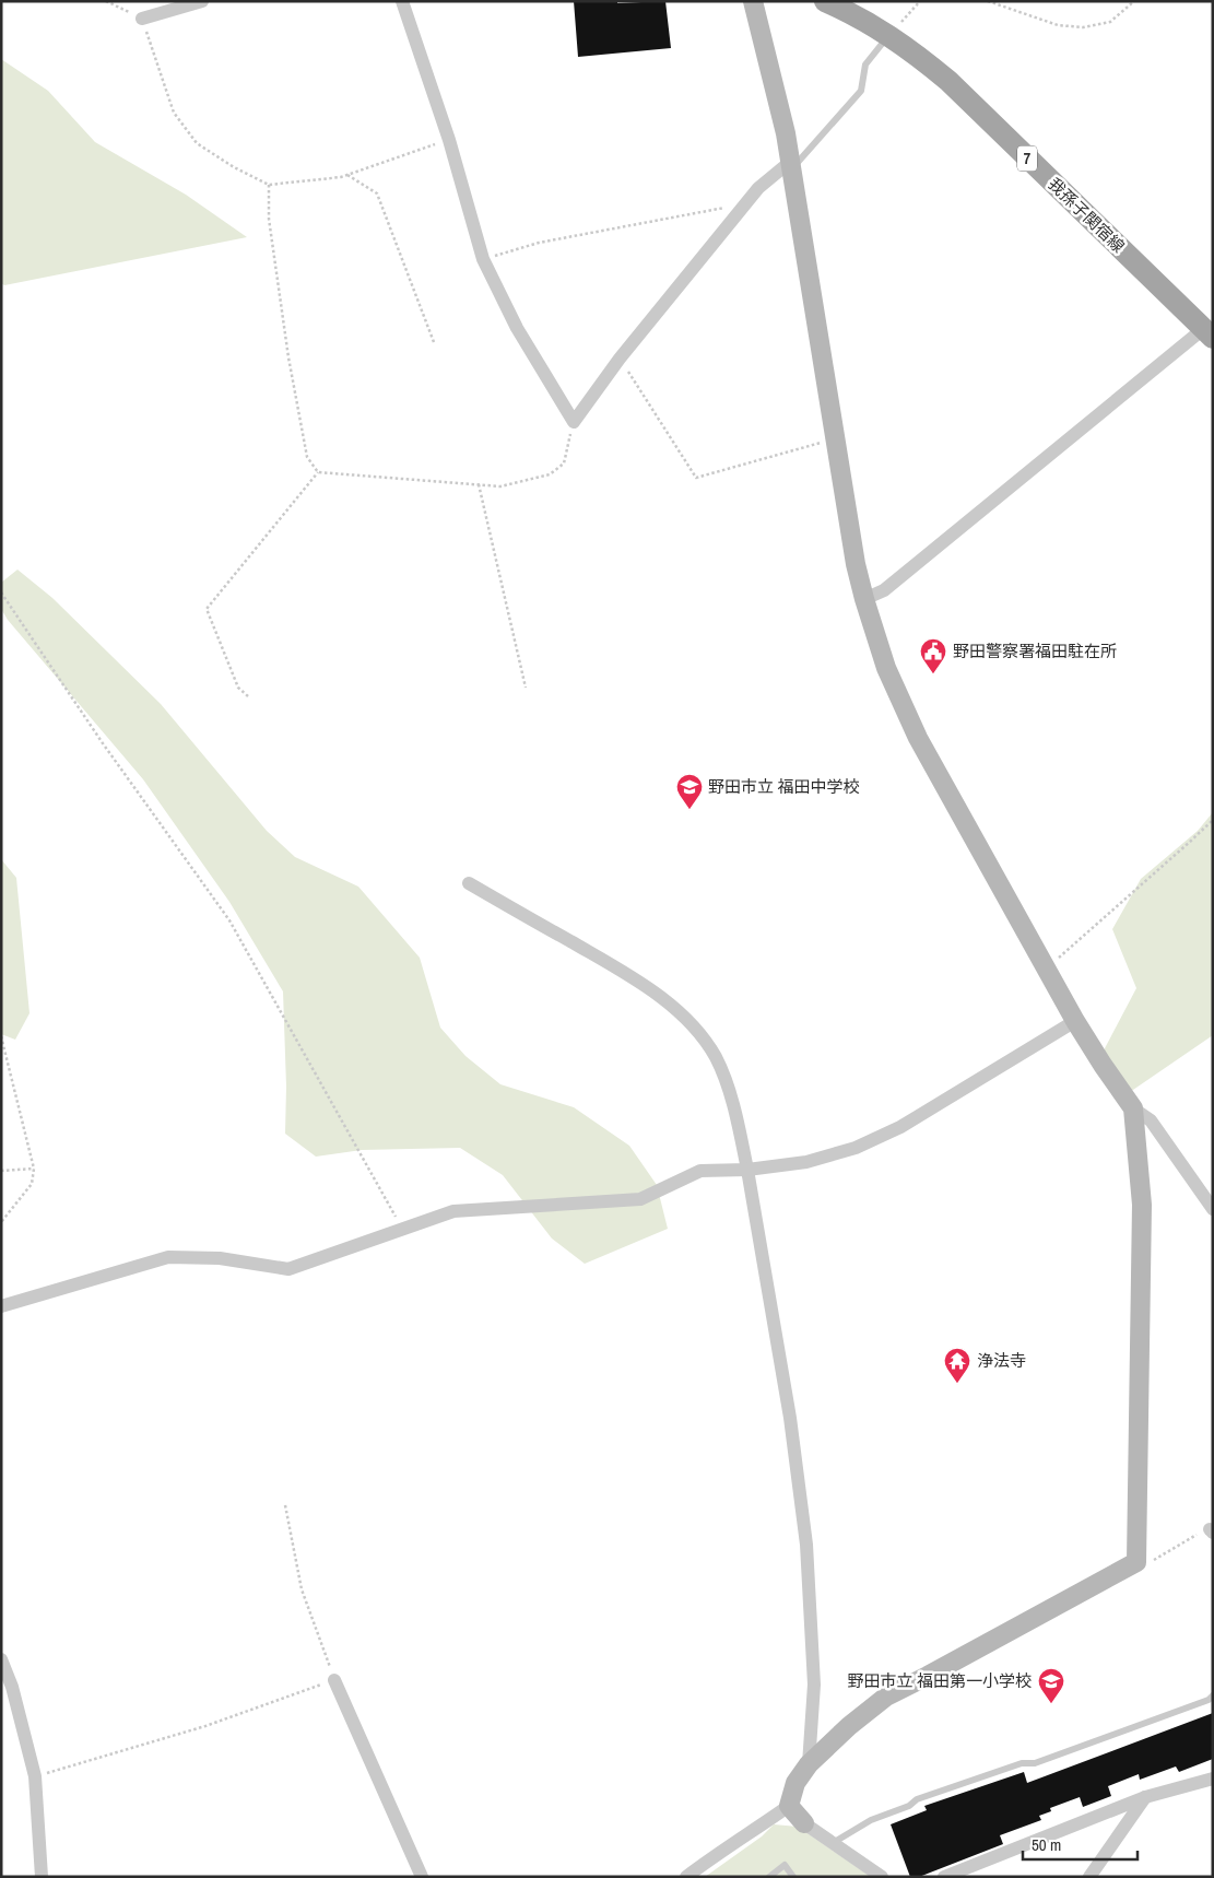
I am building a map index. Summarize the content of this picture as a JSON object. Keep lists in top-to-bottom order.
{
  "streets": {
    "main road": ["7", "我孫子関宿線"]
  },
  "places": {
    "public building": ["野田警察署福田駐在所"],
    "school or university": ["野田市立 福田中学校", "野田市立 福田第一小学校"],
    "temple": ["浄法寺"]
  },
  "scale_bar": "50 m"
}
